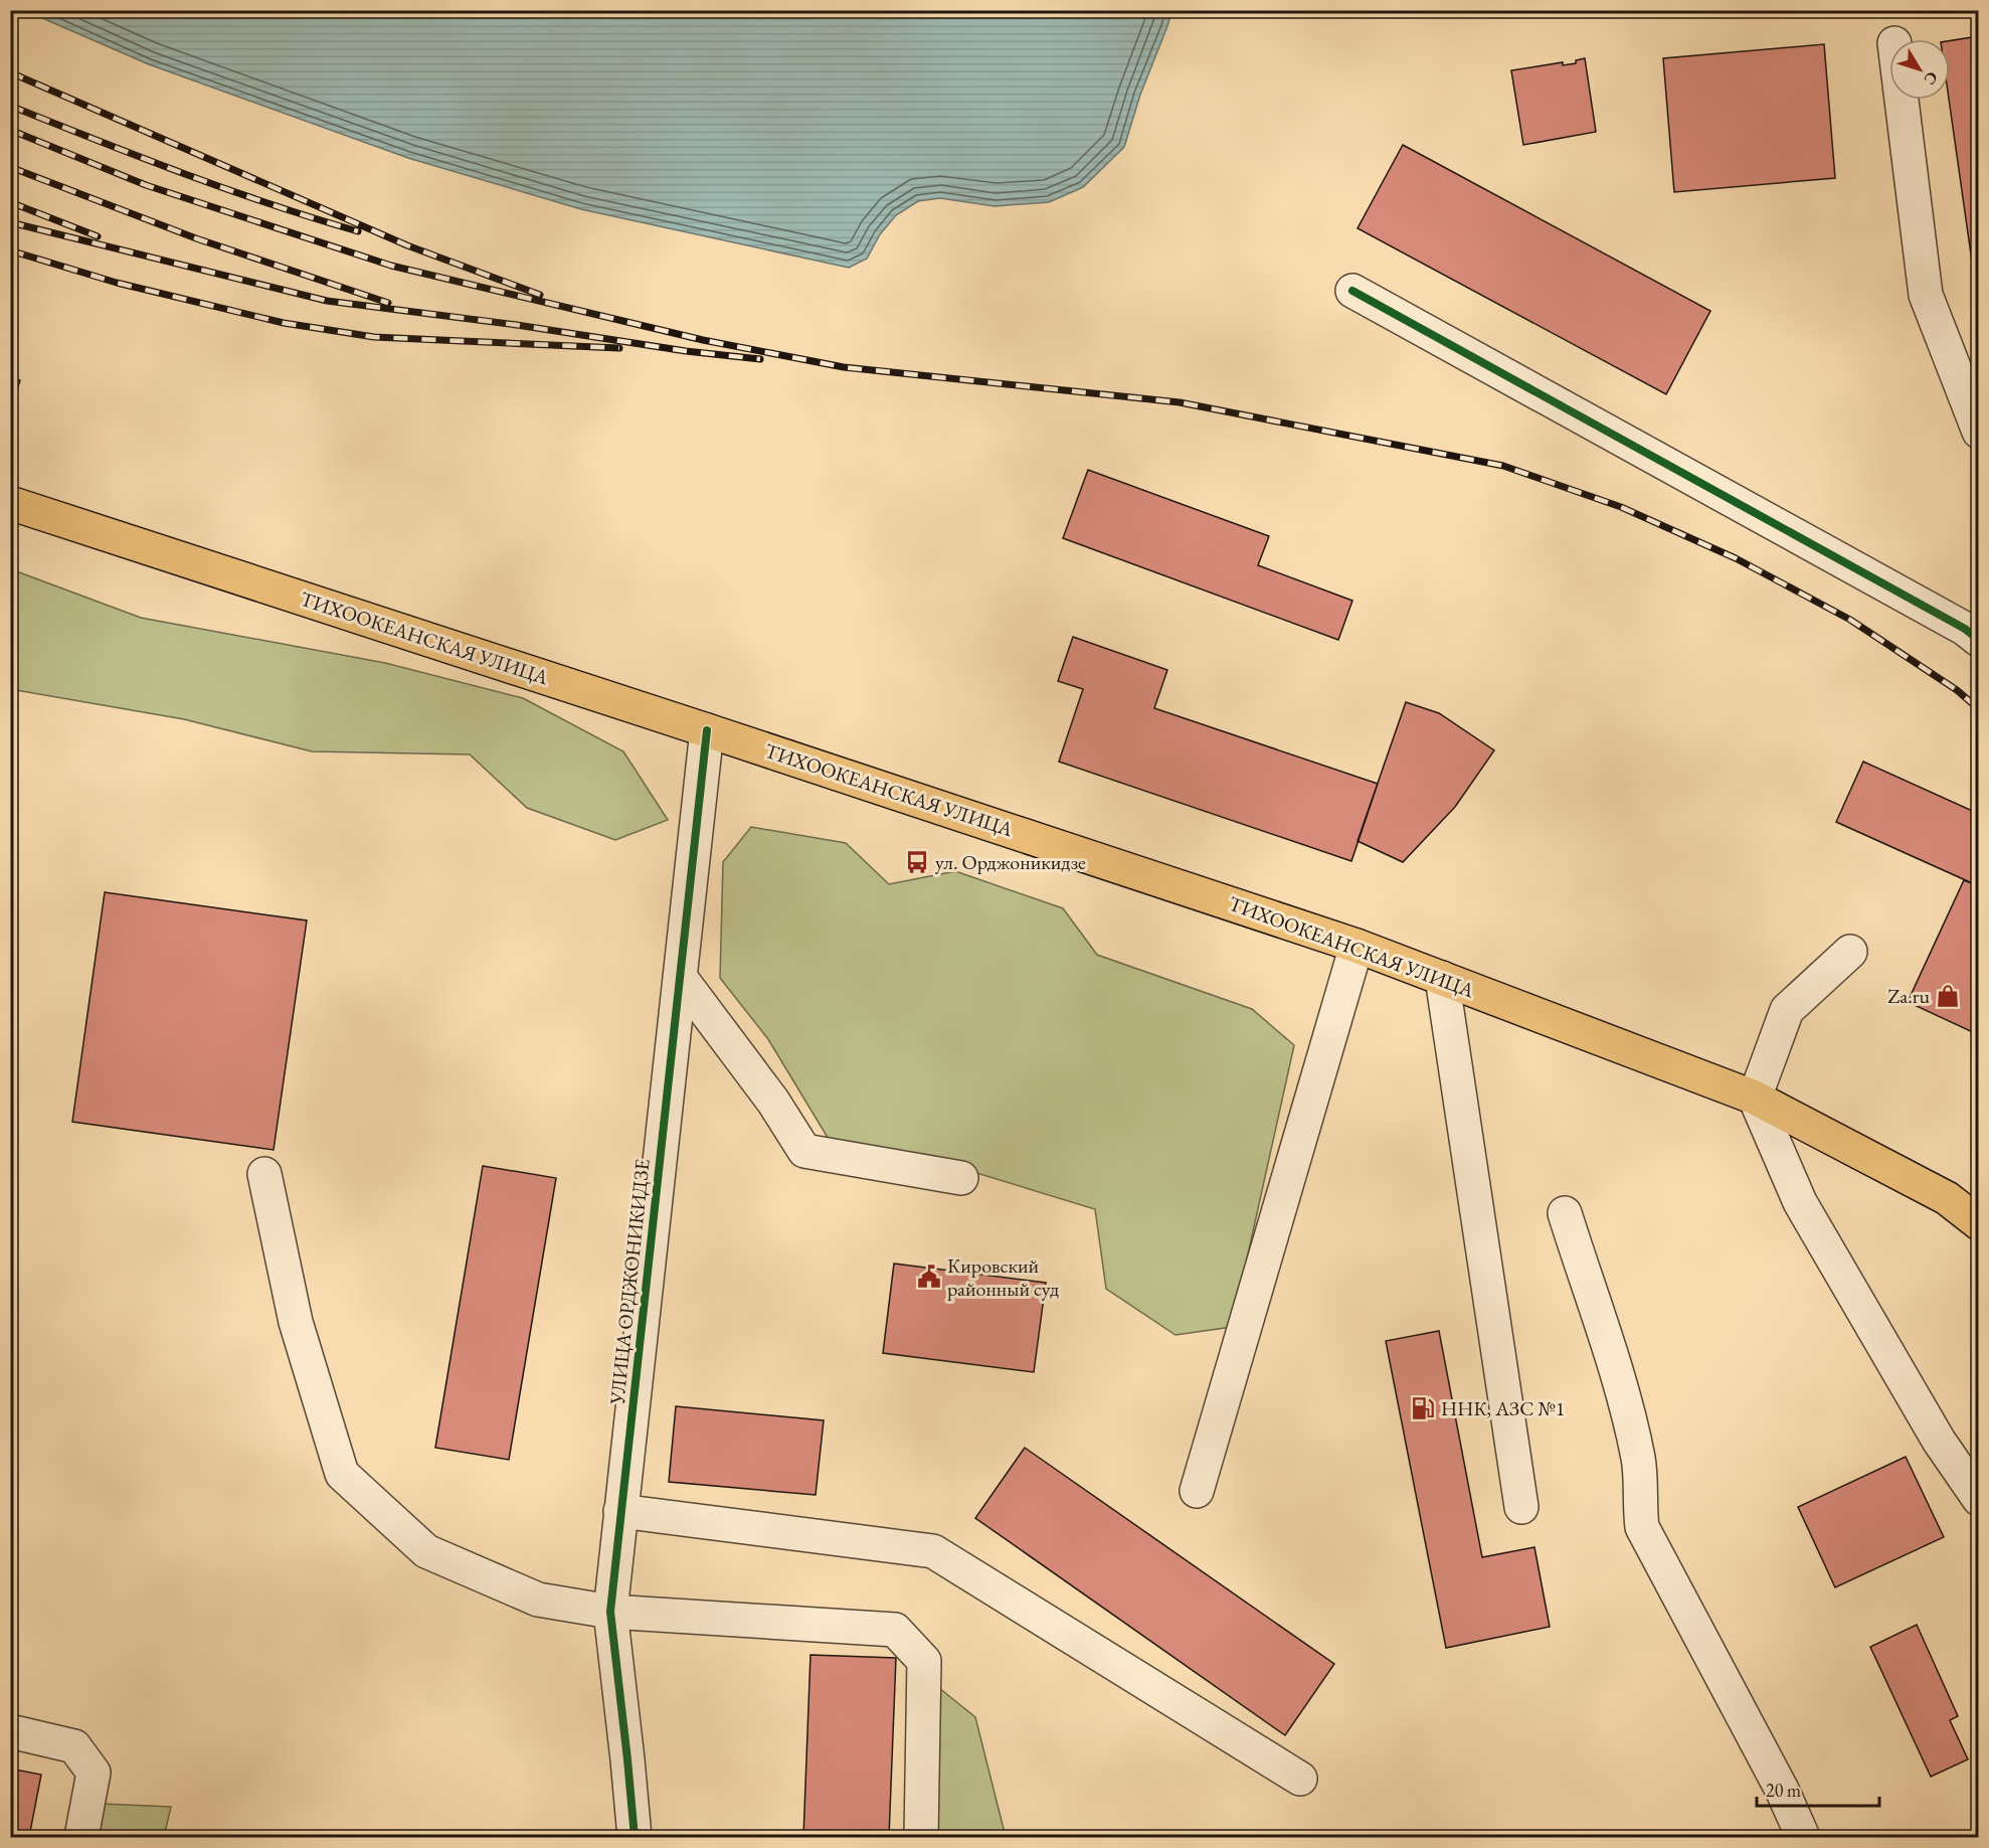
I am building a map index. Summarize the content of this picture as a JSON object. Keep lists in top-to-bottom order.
{
  "streets": {
    "main road": ["ТИХООКЕАНСКАЯ УЛИЦА"],
    "street": ["УЛИЦА ОРДЖОНИКИДЗЕ"]
  },
  "crossings": [
    ["ТИХООКЕАНСКАЯ УЛИЦА", "УЛИЦА ОРДЖОНИКИДЗЕ"]
  ],
  "places": {
    "bus stop": ["ул. Орджоникидзе"],
    "shop": ["Za.ru"],
    "public building": ["Кировский районный суд"],
    "fuel station": ["ННК, АЗС №1"]
  },
  "scale_bar": "20 m",
  "north": "bottom right"
}
